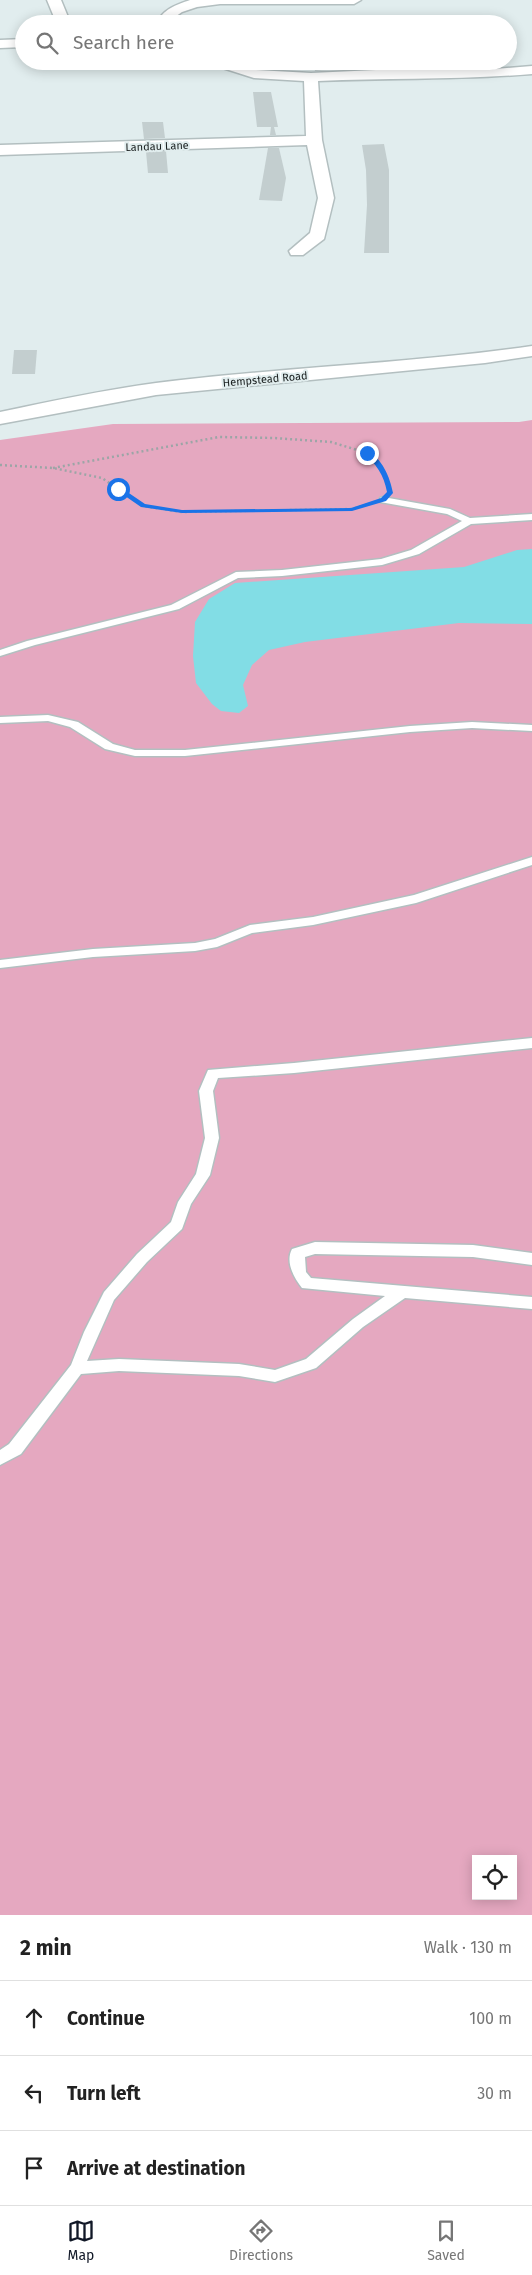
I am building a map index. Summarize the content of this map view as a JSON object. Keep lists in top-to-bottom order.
{
  "streets": {
    "street": ["Landau Lane", "Hempstead Road"]
  },
  "page": {
    "search": "Search here",
    "heading": ["2 min", "Walk · 130 m"],
    "list": [
      ["Continue", "100 m"],
      ["Turn left", "30 m"],
      "Arrive at destination"
    ],
    "nav": ["Map", "Directions", "Saved"]
  }
}
